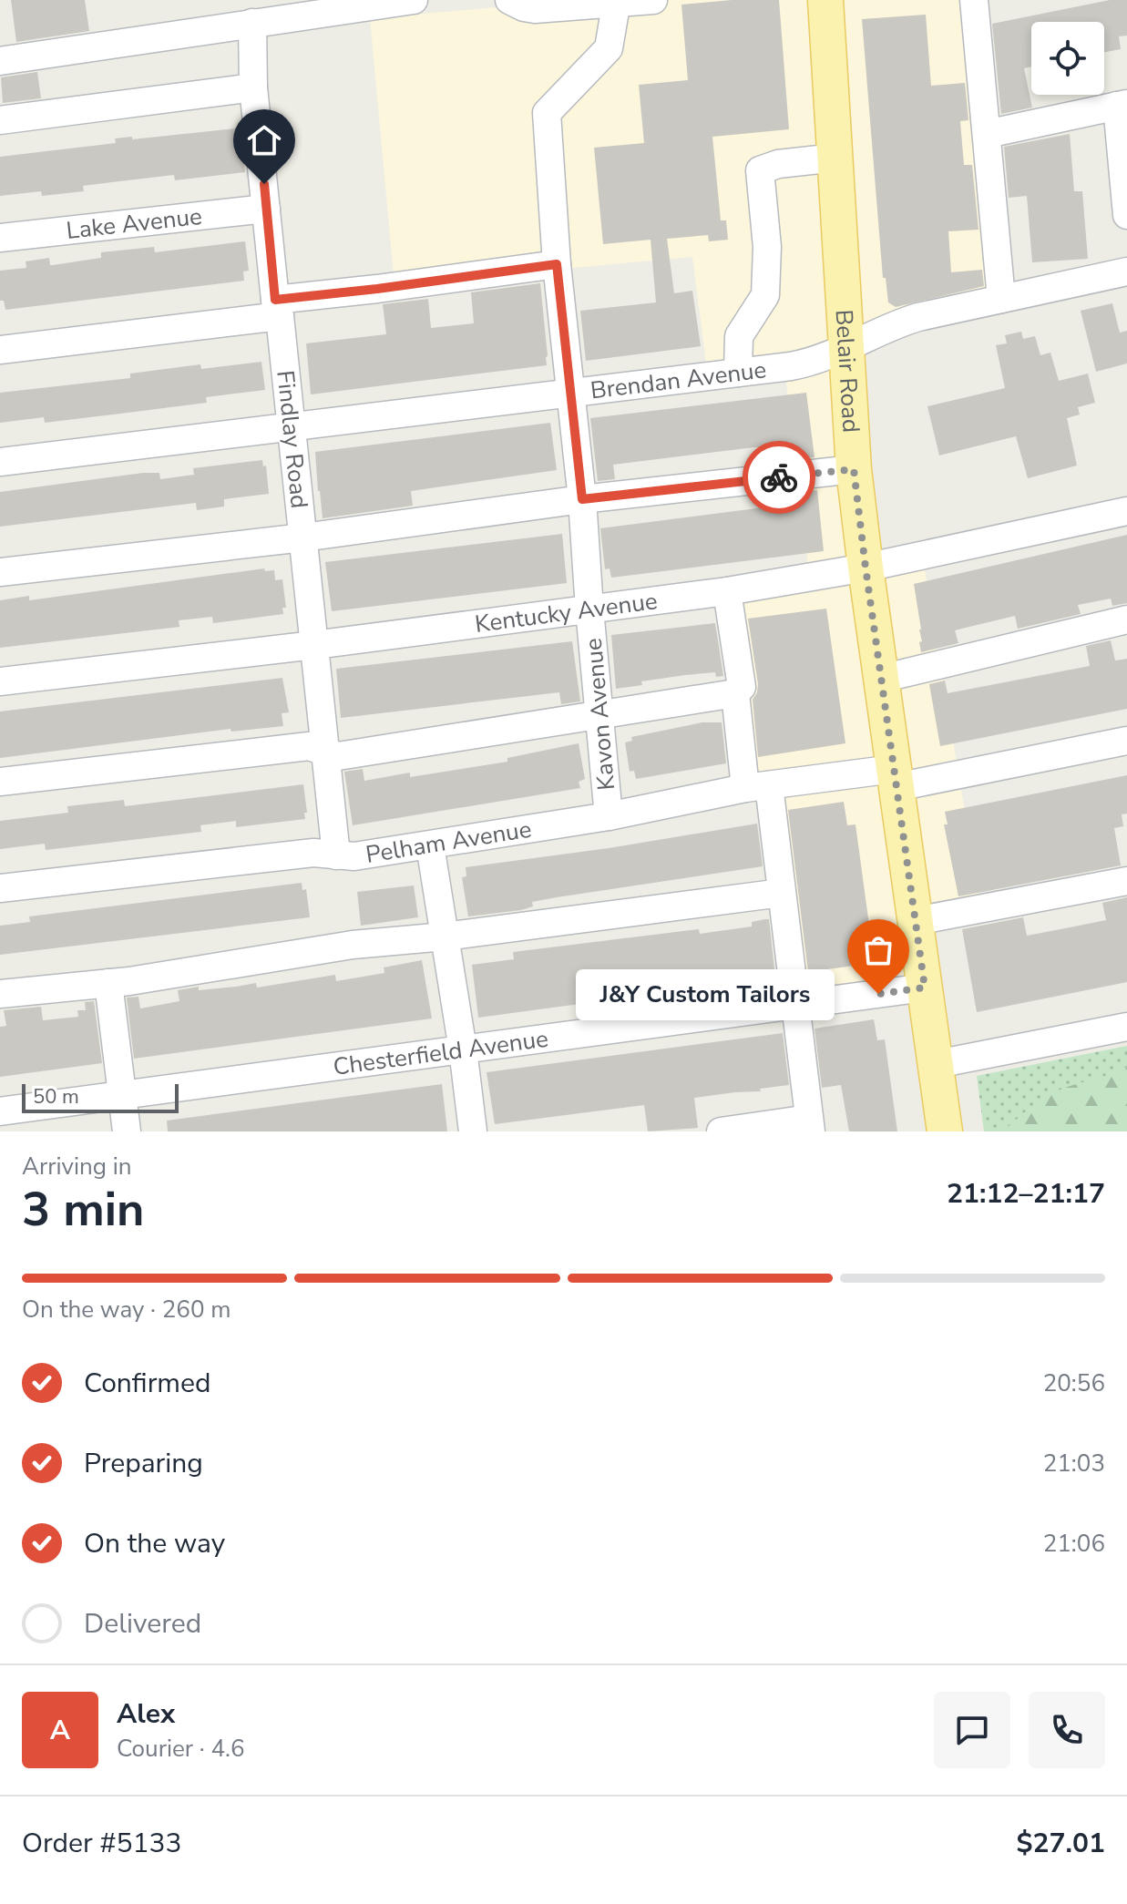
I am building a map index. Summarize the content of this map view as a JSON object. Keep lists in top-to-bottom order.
{
  "streets": {
    "main road": ["Belair Road"],
    "street": [
      "Lake Avenue",
      "Brendan Avenue",
      "Findlay Road",
      "Kentucky Avenue",
      "Kavon Avenue",
      "Pelham Avenue",
      "Chesterfield Avenue"
    ]
  },
  "crossings": [
    ["Lake Avenue", "Findlay Road"],
    ["Belair Road", "Brendan Avenue"],
    ["Belair Road", "Kentucky Avenue"],
    ["Belair Road", "Pelham Avenue"],
    ["Belair Road", "Chesterfield Avenue"],
    ["Brendan Avenue", "Findlay Road"],
    ["Brendan Avenue", "Kavon Avenue"],
    ["Findlay Road", "Kentucky Avenue"],
    ["Findlay Road", "Pelham Avenue"],
    ["Kentucky Avenue", "Kavon Avenue"],
    ["Kavon Avenue", "Pelham Avenue"]
  ],
  "places": ["J&Y Custom Tailors"],
  "scale_bar": "50 m",
  "page": {
    "bubble": "J&Y Custom Tailors",
    "scale": "50 m",
    "heading": ["3 min", "Arriving in", "21:12–21:17"],
    "panel": [
      "Alex",
      "Courier · 4.6",
      "Order #5133",
      "$27.01"
    ],
    "bar": "On the way · 260 m",
    "list": [
      ["Confirmed", "20:56"],
      ["Preparing", "21:03"],
      ["On the way", "21:06"],
      "Delivered"
    ],
    "round": "A"
  }
}
